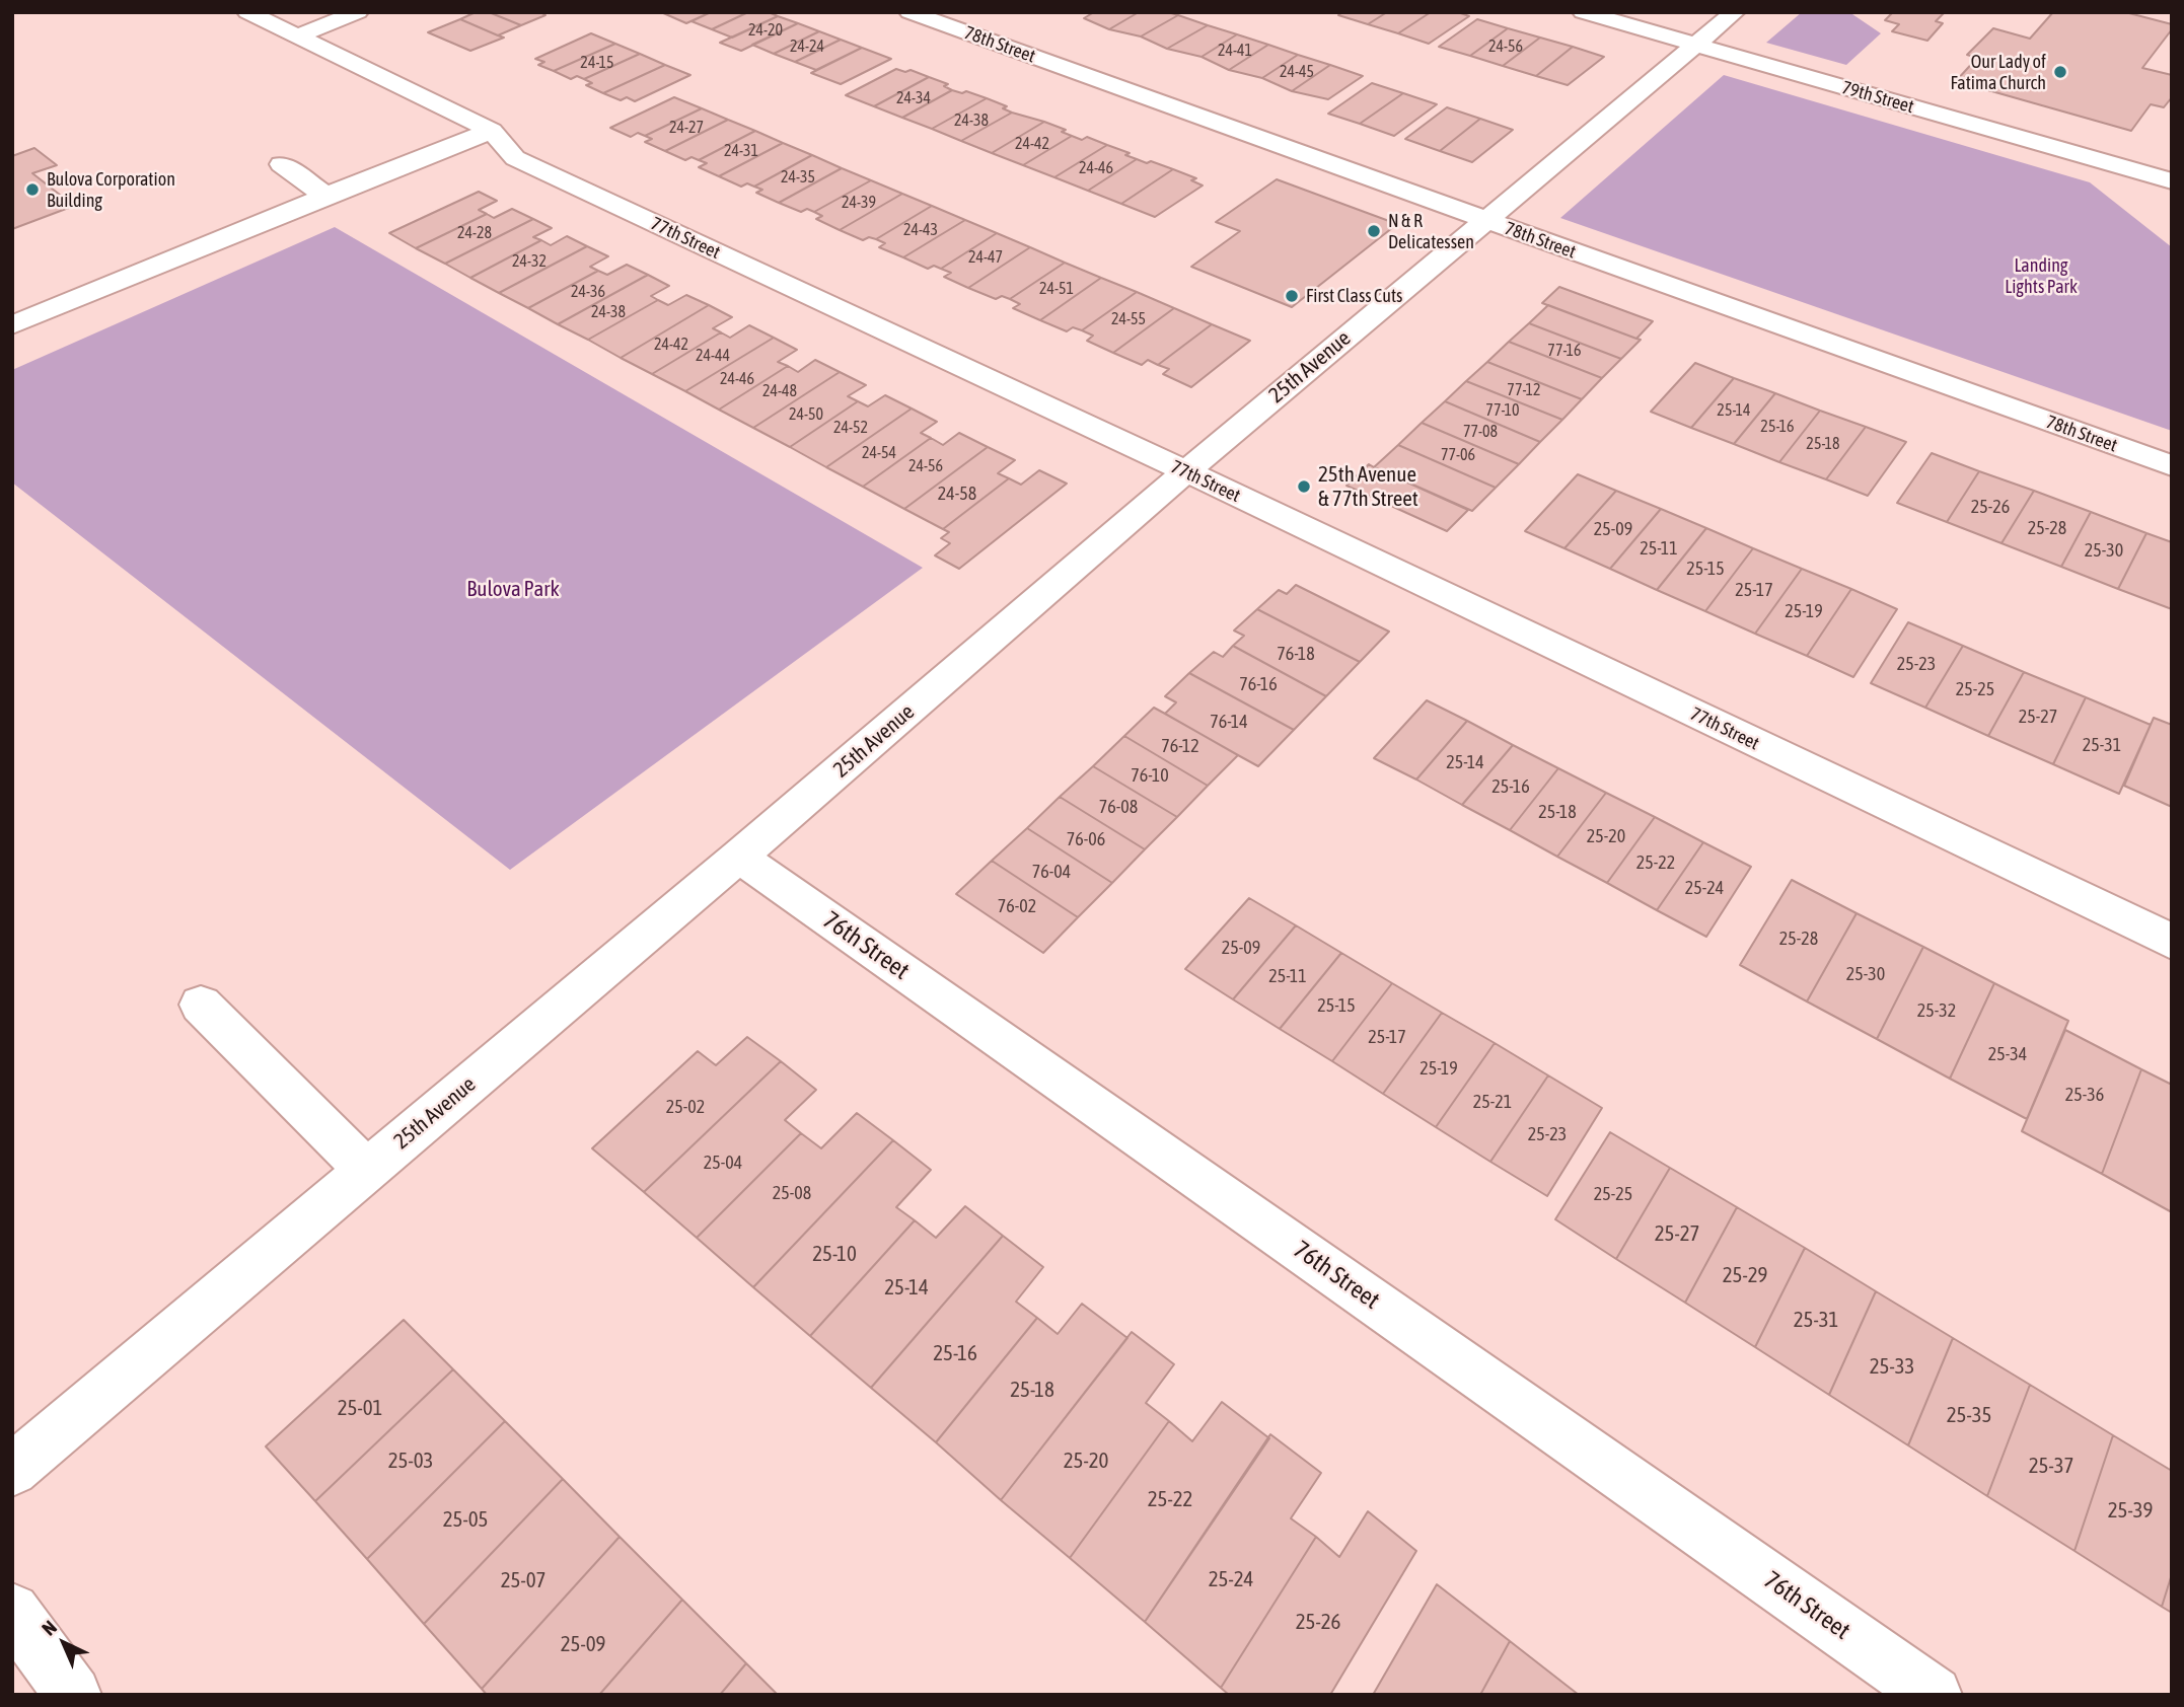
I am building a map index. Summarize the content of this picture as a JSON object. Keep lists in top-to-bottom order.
{
  "streets": {
    "street": [
      "78th Street",
      "79th Street",
      "77th Street",
      "25th Avenue",
      "76th Street"
    ]
  },
  "crossings": [
    ["78th Street", "25th Avenue"],
    ["79th Street", "25th Avenue"],
    ["77th Street", "25th Avenue"],
    ["25th Avenue", "76th Street"]
  ],
  "parks": ["Landing Lights Park", "Bulova Park"],
  "places": [
    "Our Lady of Fatima Church",
    "Bulova Corporation Building",
    "N & R Delicatessen",
    "First Class Cuts",
    "25th Avenue & 77th Street"
  ],
  "house_numbers": [
    "24-20",
    "24-24",
    "24-56",
    "24-41",
    "24-15",
    "24-45",
    "24-34",
    "24-38",
    "24-27",
    "24-42",
    "24-31",
    "24-46",
    "24-35",
    "24-39",
    "24-43",
    "24-28",
    "24-47",
    "24-32",
    "24-51",
    "24-36",
    "24-38",
    "24-55",
    "24-42",
    "77-16",
    "24-44",
    "24-46",
    "77-12",
    "24-48",
    "77-10",
    "25-14",
    "24-50",
    "25-16",
    "24-52",
    "77-08",
    "25-18",
    "24-54",
    "77-06",
    "24-56",
    "24-58",
    "25-26",
    "25-28",
    "25-09",
    "25-11",
    "25-30",
    "25-15",
    "25-17",
    "25-19",
    "76-18",
    "25-23",
    "76-16",
    "25-25",
    "25-27",
    "76-14",
    "25-31",
    "76-12",
    "25-14",
    "76-10",
    "25-16",
    "76-08",
    "25-18",
    "25-20",
    "76-06",
    "25-22",
    "76-04",
    "25-24",
    "76-02",
    "25-28",
    "25-09",
    "25-30",
    "25-11",
    "25-15",
    "25-32",
    "25-17",
    "25-34",
    "25-19",
    "25-36",
    "25-21",
    "25-02",
    "25-23",
    "25-04",
    "25-08",
    "25-25",
    "25-27",
    "25-10",
    "25-29",
    "25-14",
    "25-31",
    "25-16",
    "25-33",
    "25-18",
    "25-01",
    "25-35",
    "25-03",
    "25-20",
    "25-37",
    "25-22",
    "25-39",
    "25-05",
    "25-24",
    "25-07",
    "25-26",
    "25-09"
  ],
  "north": "top left"
}
